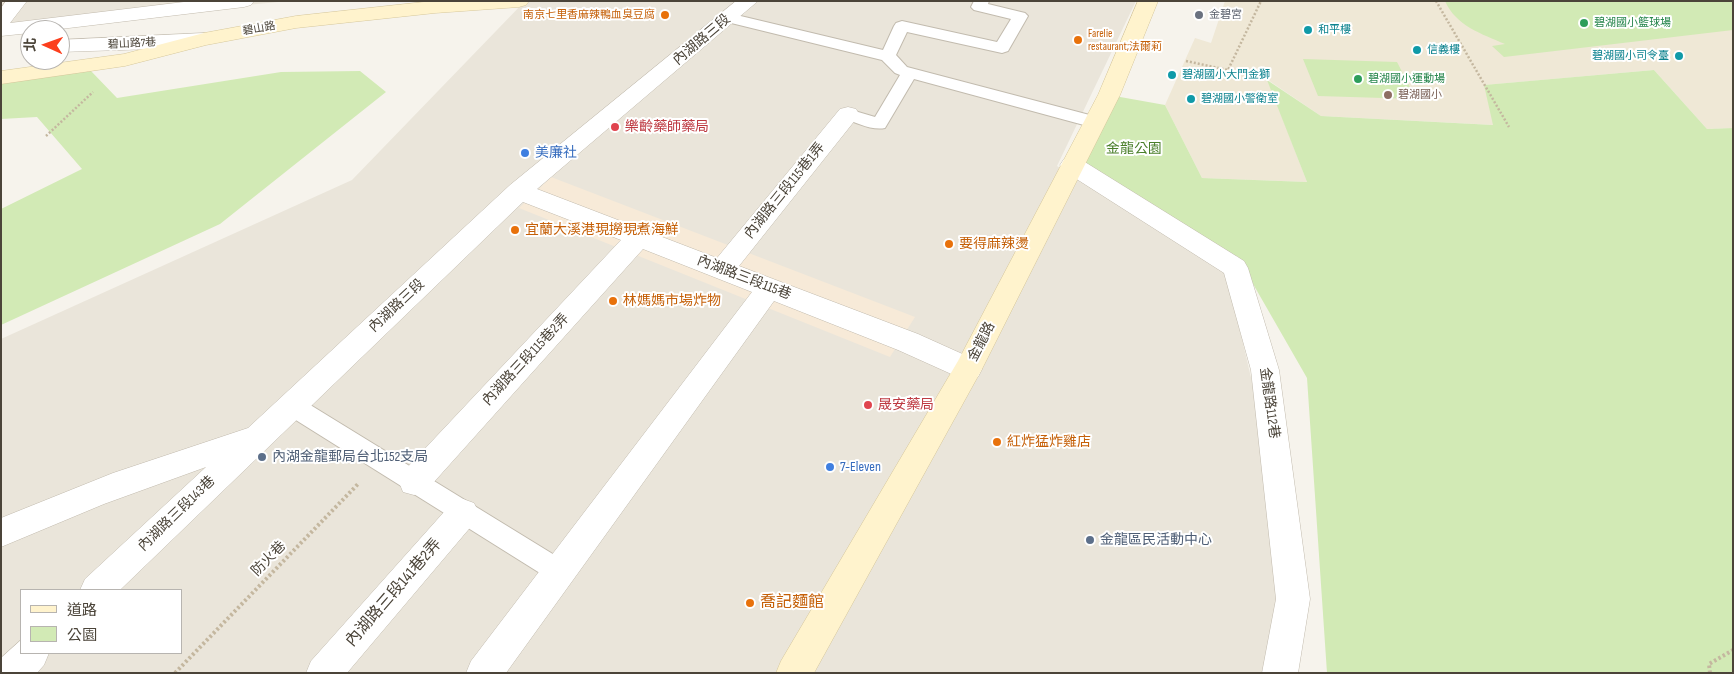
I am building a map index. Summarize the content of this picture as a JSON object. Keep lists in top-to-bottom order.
{
  "streets": {
    "street": [
      "碧山路",
      "內湖路三段",
      "碧山路7巷",
      "內湖路三段115巷1弄",
      "內湖路三段115巷",
      "金龍路",
      "內湖路三段115巷2弄",
      "金龍路112巷",
      "內湖路三段143巷",
      "內湖路三段141巷2弄"
    ],
    "path": ["防火巷"]
  },
  "crossings": [
    ["碧山路", "碧山路7巷"],
    ["內湖路三段", "內湖路三段115巷"],
    ["內湖路三段", "內湖路三段143巷"],
    ["內湖路三段115巷1弄", "內湖路三段115巷"],
    ["內湖路三段115巷", "金龍路"],
    ["內湖路三段115巷", "內湖路三段115巷2弄"],
    ["金龍路", "金龍路112巷"]
  ],
  "parks": ["金龍公園"],
  "places": [
    "南京七里香麻辣鴨血臭豆腐",
    "金碧宮",
    "碧湖國小籃球場",
    "和平樓",
    "Farelie restaurant;法爾莉",
    "信義樓",
    "碧湖國小司令臺",
    "碧湖國小大門金獅",
    "碧湖國小運動場",
    "碧湖國小",
    "碧湖國小警衛室",
    "樂齡藥師藥局",
    "美廉社",
    "宜蘭大溪港現撈現煮海鮮",
    "要得麻辣燙",
    "林媽媽市場炸物",
    "晟安藥局",
    "紅炸猛炸雞店",
    "內湖金龍郵局台北152支局",
    "7-Eleven",
    "金龍區民活動中心",
    "喬記麵館"
  ],
  "legend": ["道路", "公園"],
  "north": "left"
}
